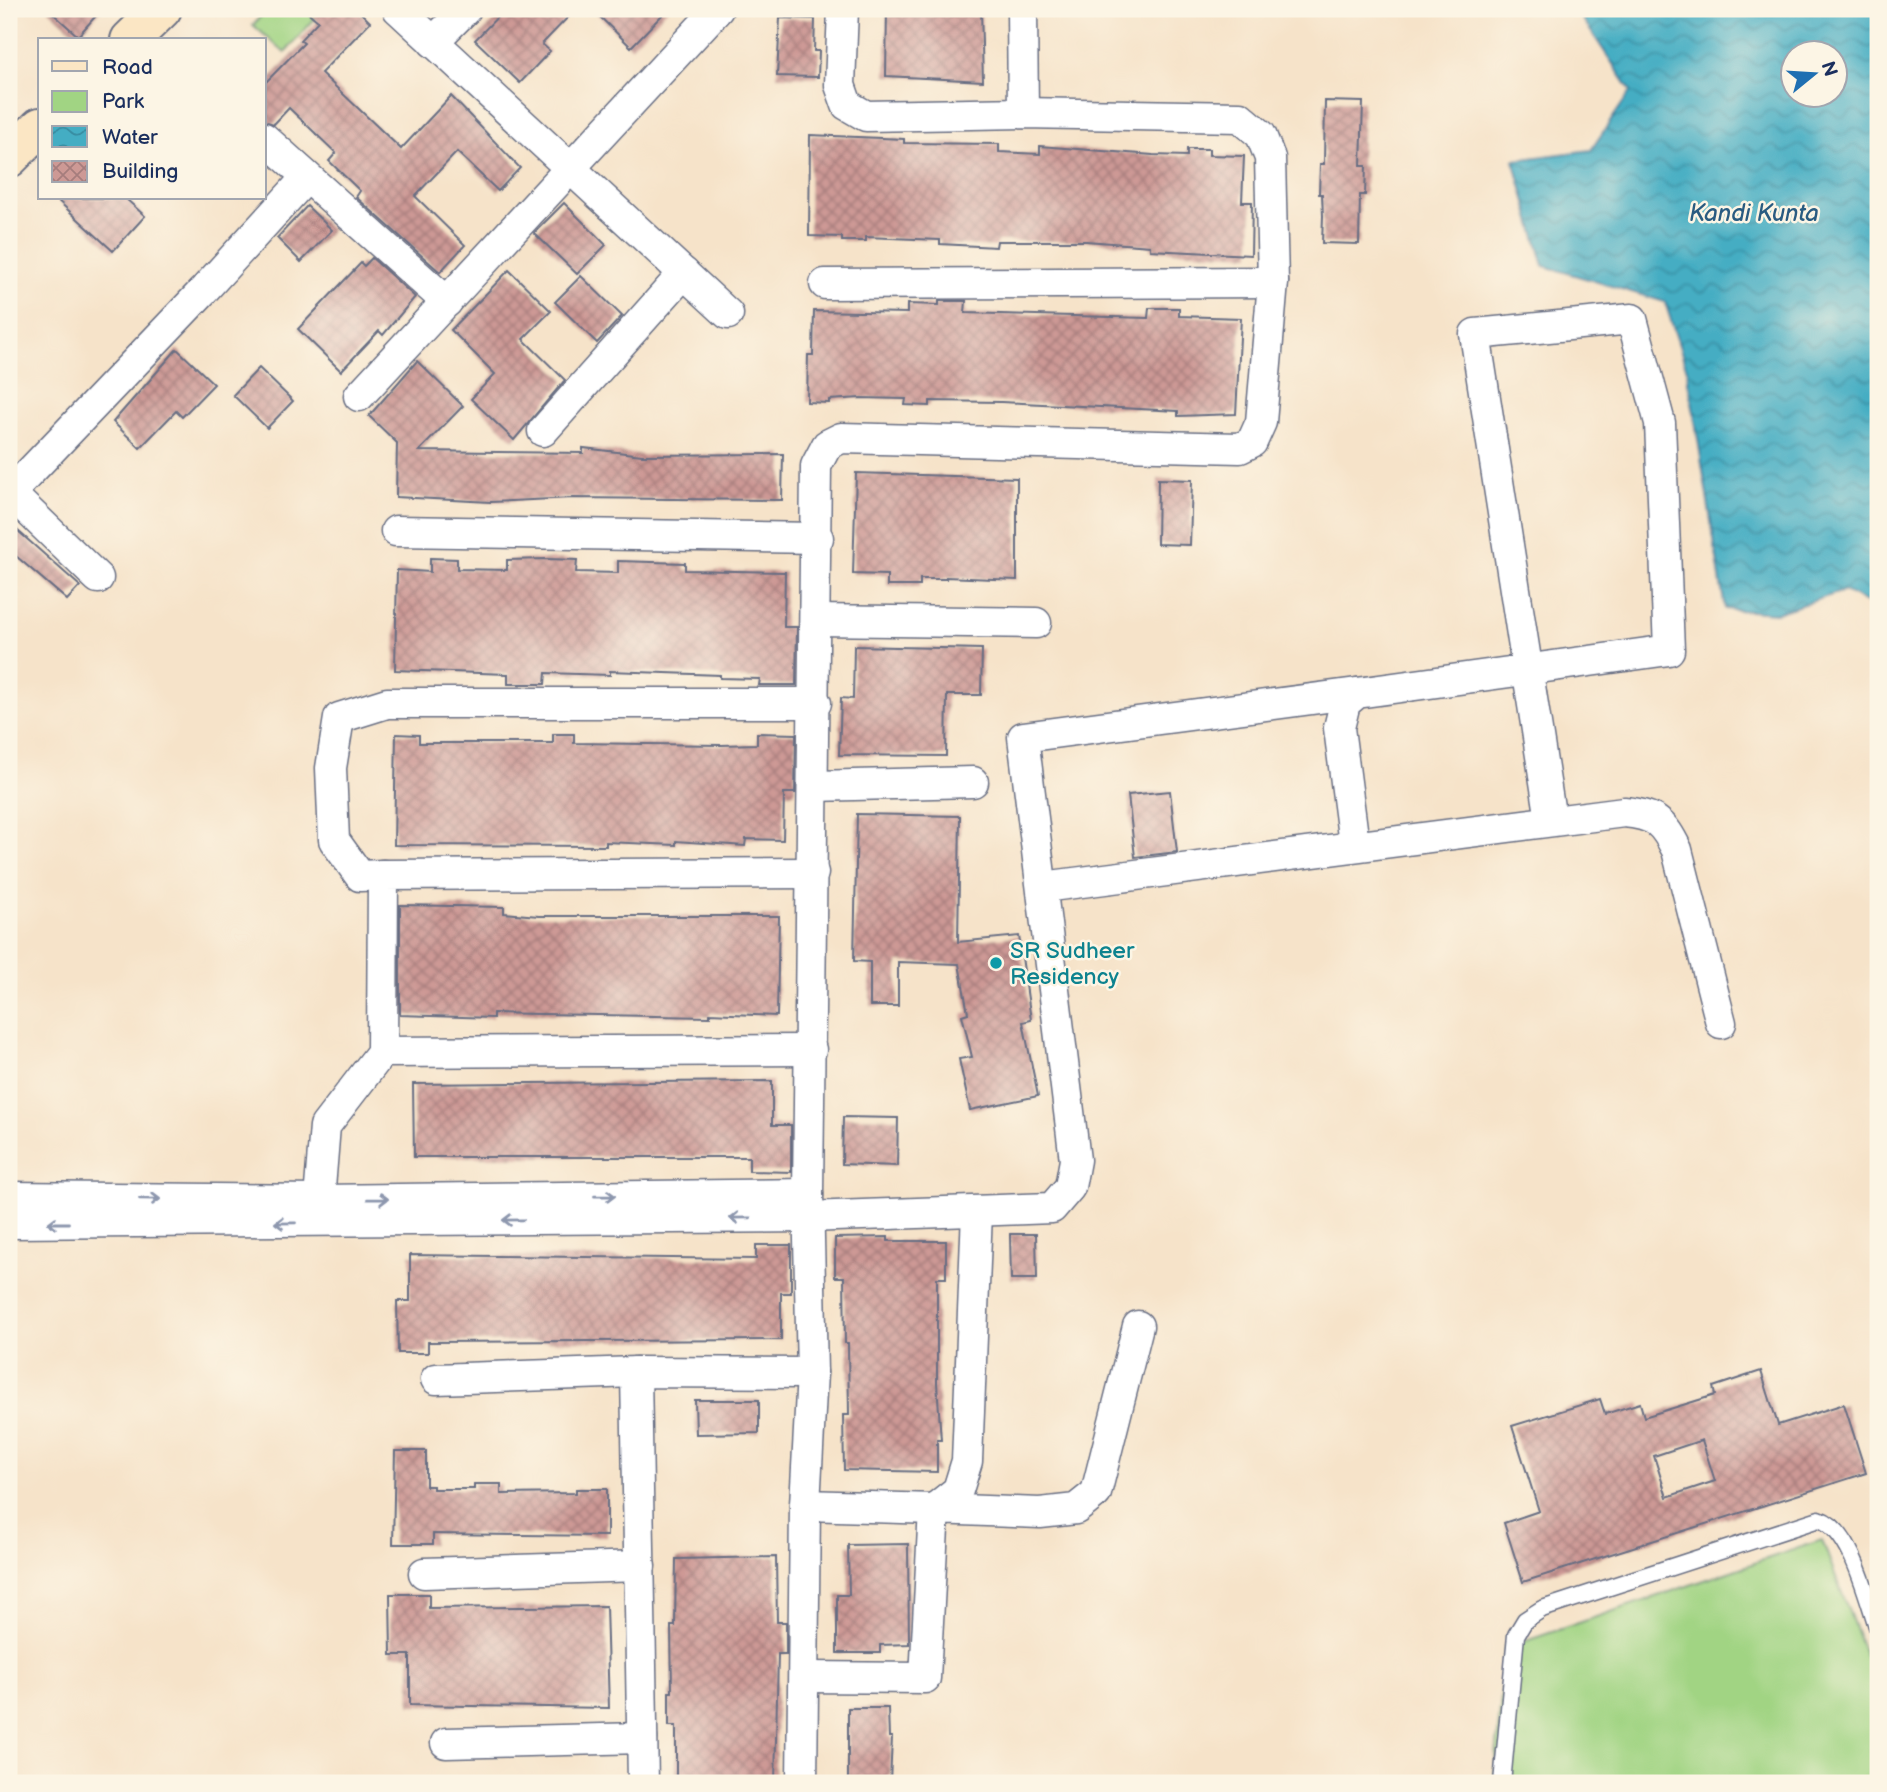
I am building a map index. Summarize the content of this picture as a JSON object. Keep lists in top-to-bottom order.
{
  "water": ["Kandi Kunta"],
  "places": ["SR Sudheer Residency"],
  "legend": [
    "Road",
    "Park",
    "Water",
    "Building"
  ],
  "north": "right"
}
